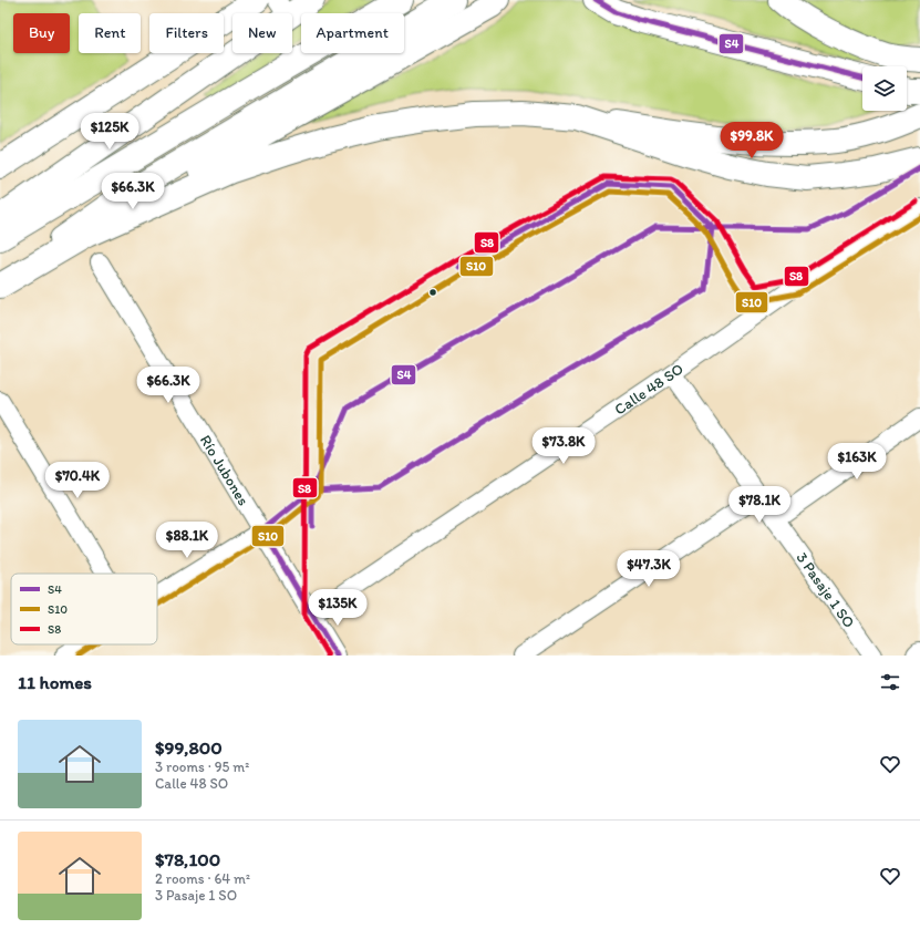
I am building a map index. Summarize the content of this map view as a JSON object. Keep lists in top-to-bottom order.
{
  "streets": {
    "street": ["Calle 48 SO", "Río Jubones", "3 Pasaje 1 SO"]
  },
  "crossings": [
    ["Calle 48 SO", "Río Jubones"],
    ["Calle 48 SO", "3 Pasaje 1 SO"]
  ],
  "lines": ["transit line S4", "transit line S8", "transit line S10"],
  "legend": ["S4", "S10", "S8"],
  "page": {
    "chip": [
      "Buy",
      "Rent",
      "Filters",
      "New",
      "Apartment"
    ],
    "price": [
      "$125K",
      "$99.8K",
      "$66.3K",
      "$66.3K",
      "$73.8K",
      "$163K",
      "$70.4K",
      "$78.1K",
      "$88.1K",
      "$47.3K",
      "$135K"
    ],
    "heading": "11 homes",
    "list": [
      {
        "name": "$99,800",
        "note": "3 rooms · 95 m² · Calle 48 SO"
      },
      {
        "name": "$78,100",
        "note": "2 rooms · 64 m² · 3 Pasaje 1 SO"
      }
    ]
  }
}
